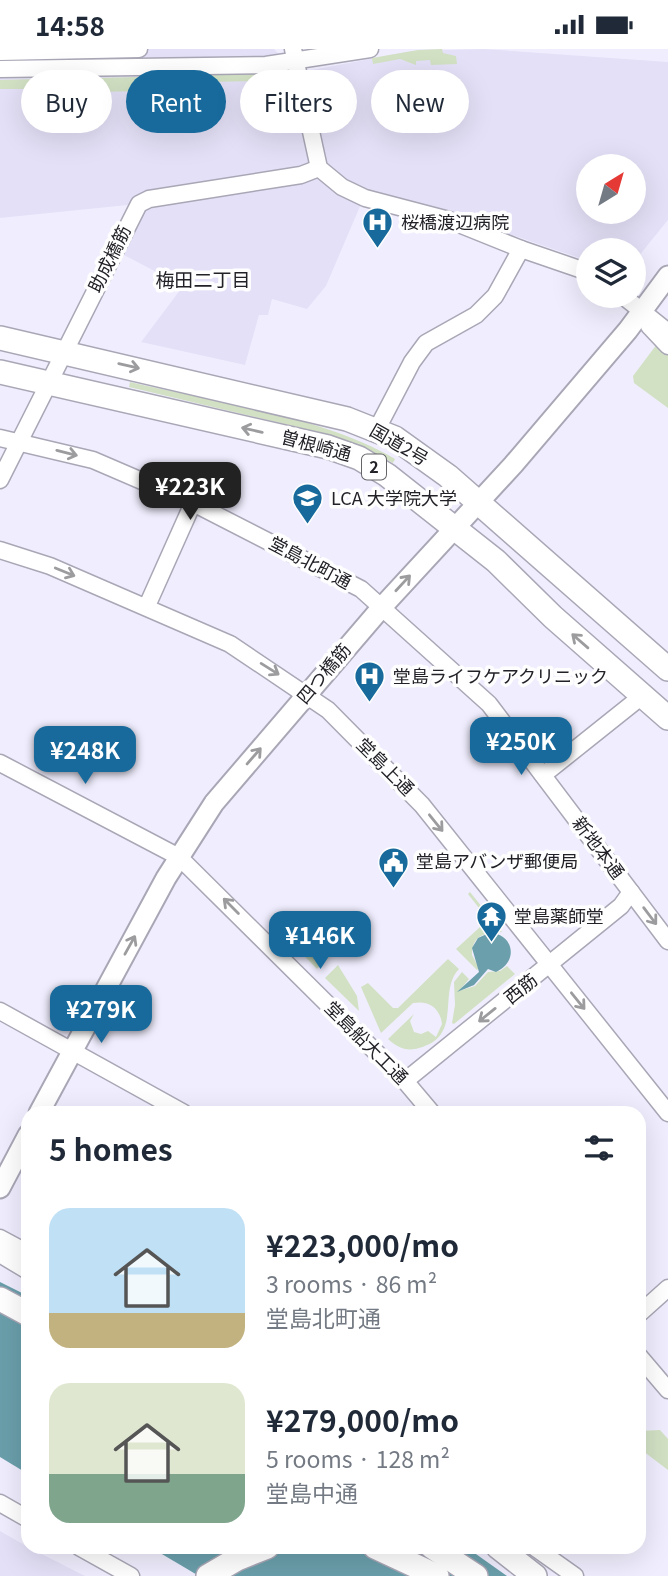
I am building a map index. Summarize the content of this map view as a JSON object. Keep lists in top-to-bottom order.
{
  "streets": {
    "highway": ["国道2号", "曽根崎通", "2"],
    "main road": ["四つ橋筋"],
    "street": [
      "助成橋筋",
      "堂島北町通",
      "堂島上通",
      "新地本通",
      "西筋",
      "堂島船大工通"
    ]
  },
  "crossings": [
    ["助成橋筋", "国道2号"],
    ["助成橋筋", "曽根崎通"],
    ["助成橋筋", "2"],
    ["助成橋筋", "堂島北町通"],
    ["国道2号", "2"],
    ["国道2号", "四つ橋筋"],
    ["曽根崎通", "四つ橋筋"],
    ["堂島北町通", "四つ橋筋"],
    ["堂島北町通", "新地本通"],
    ["四つ橋筋", "堂島上通"],
    ["四つ橋筋", "新地本通"],
    ["四つ橋筋", "堂島船大工通"],
    ["堂島上通", "西筋"],
    ["新地本通", "西筋"],
    ["西筋", "堂島船大工通"]
  ],
  "one_way": [
    "国道2号",
    "曽根崎通",
    "堂島北町通",
    "四つ橋筋",
    "堂島上通",
    "西筋",
    "堂島船大工通"
  ],
  "districts": ["梅田二丁目"],
  "places": {
    "hospital": ["桜橋渡辺病院", "堂島ライフケアクリニック"],
    "school or university": ["LCA 大学院大学"],
    "public building": ["堂島アバンザ郵便局"],
    "temple": ["堂島薬師堂"]
  },
  "north": "top right",
  "page": {
    "status": "14:58",
    "chip": [
      "Buy",
      "Rent",
      "Filters",
      "New"
    ],
    "price": [
      "¥223K",
      "¥250K",
      "¥248K",
      "¥146K",
      "¥279K"
    ],
    "heading": "5 homes",
    "list": [
      {
        "name": "¥223,000/mo",
        "note": "3 rooms · 86 m² · 堂島北町通"
      },
      {
        "name": "¥279,000/mo",
        "note": "5 rooms · 128 m² · 堂島中通"
      }
    ]
  }
}
